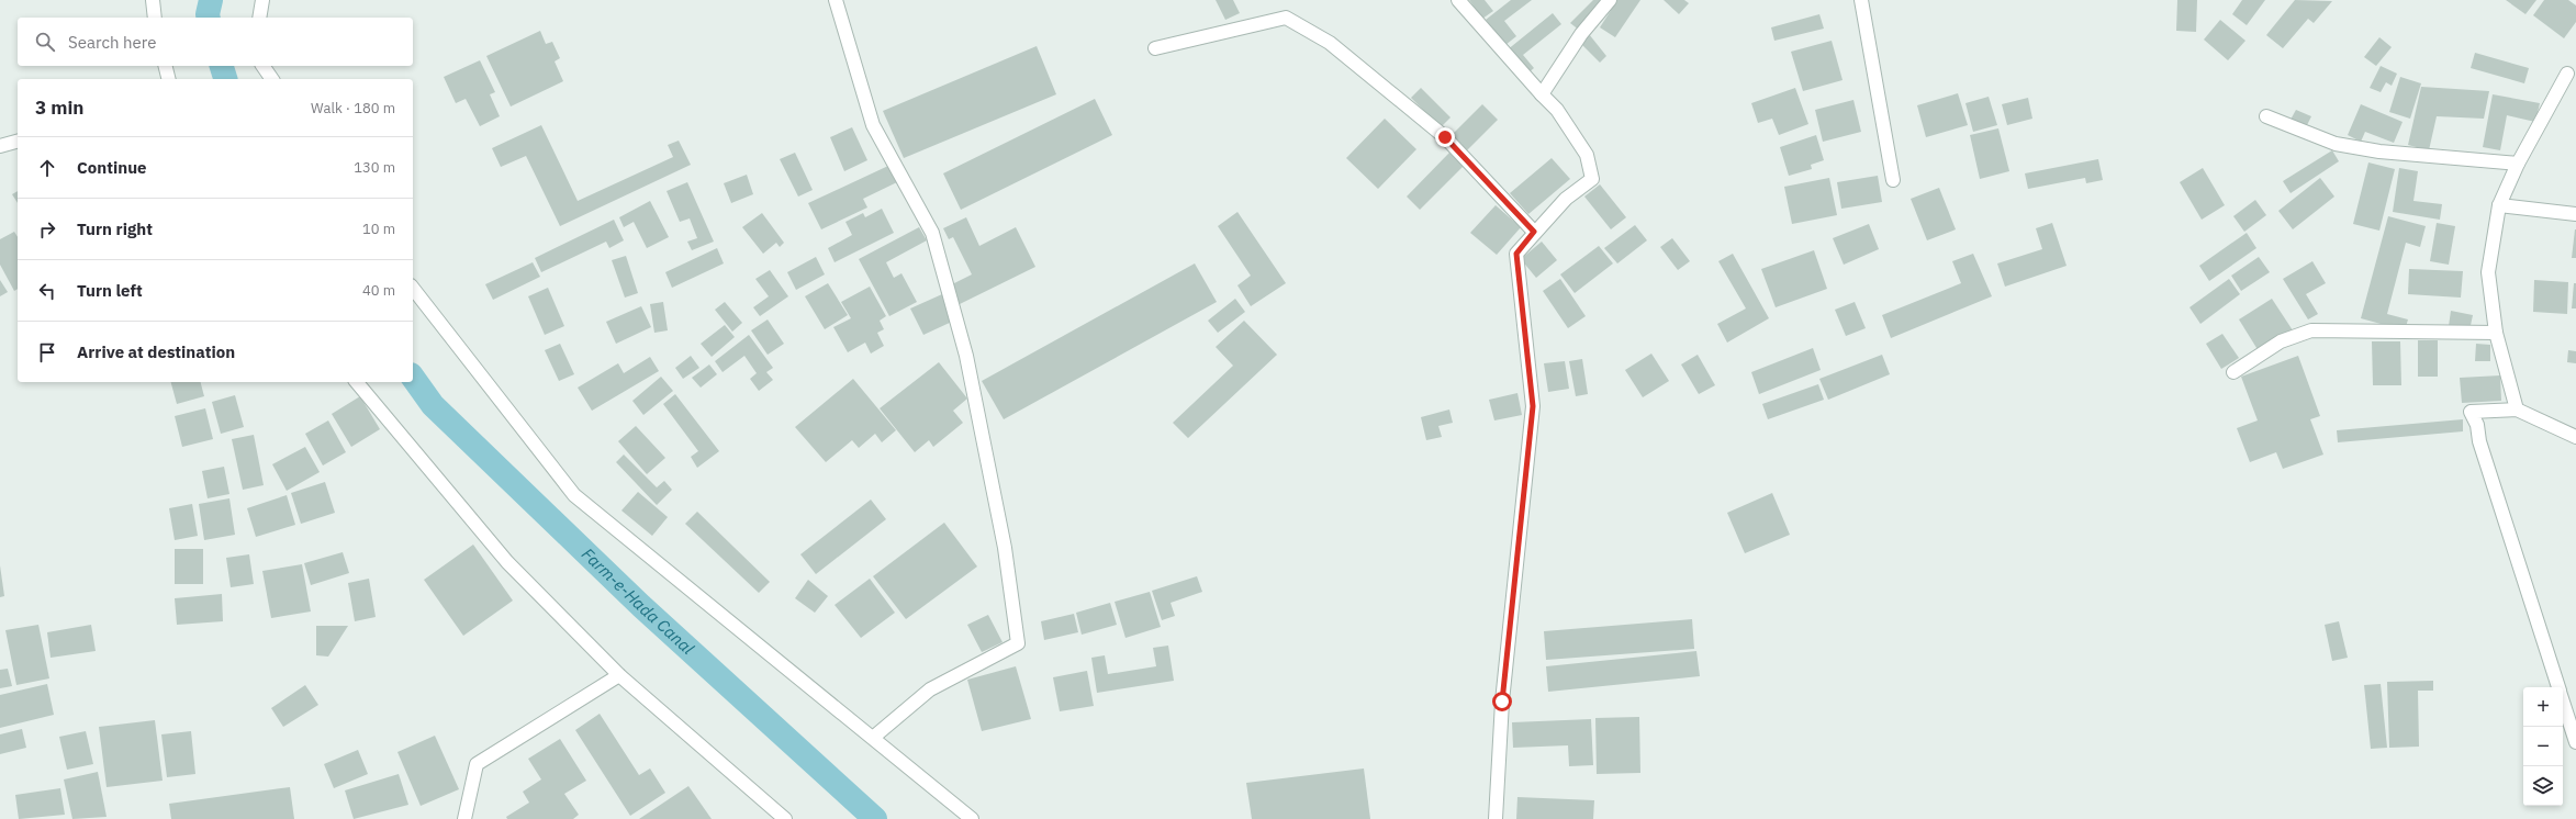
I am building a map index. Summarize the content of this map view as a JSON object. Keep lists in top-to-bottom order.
{
  "water": ["Farm-e-Hada Canal"],
  "page": {
    "search": "Search here",
    "heading": ["3 min", "Walk · 180 m"],
    "list": [
      ["Continue", "130 m"],
      ["Turn right", "10 m"],
      ["Turn left", "40 m"],
      "Arrive at destination"
    ],
    "map_buttons": ["+", "−"]
  }
}
